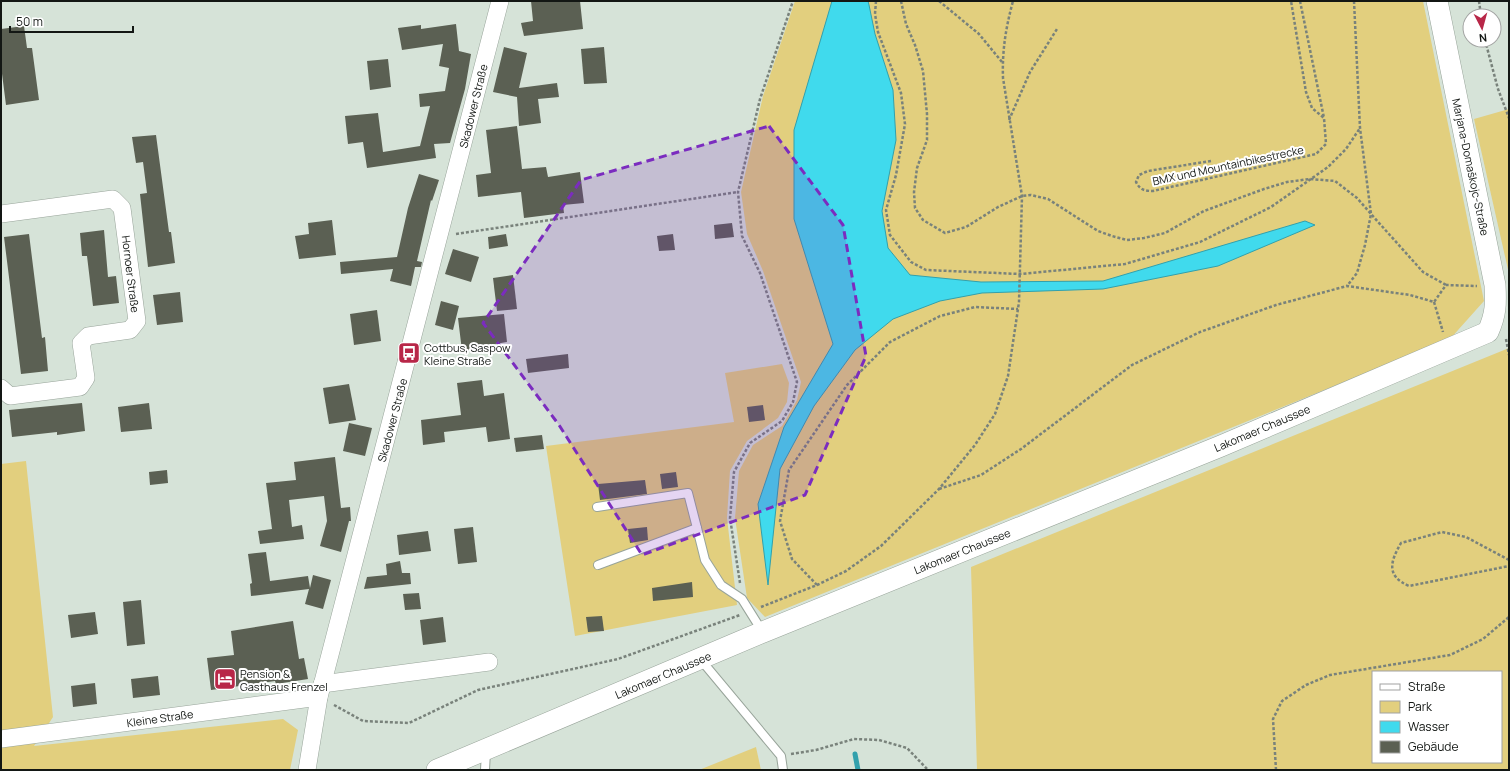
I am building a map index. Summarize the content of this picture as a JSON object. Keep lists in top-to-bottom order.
{
  "streets": {
    "street": [
      "Skadower Straße",
      "Marjana-Domaškojc-Straße",
      "Hornoer Straße",
      "Lakomaer Chaussee",
      "Kleine Straße"
    ],
    "path": ["BMX und Mountainbikestrecke"]
  },
  "crossings": [
    ["Skadower Straße", "Kleine Straße"],
    ["Marjana-Domaškojc-Straße", "Lakomaer Chaussee"]
  ],
  "places": {
    "bus stop": ["Cottbus, Saspow Kleine Straße"],
    "hotel": ["Pension & Gasthaus Frenzel"]
  },
  "legend": [
    "Straße",
    "Park",
    "Wasser",
    "Gebäude"
  ],
  "scale_bar": "50 m",
  "north": "bottom"
}
